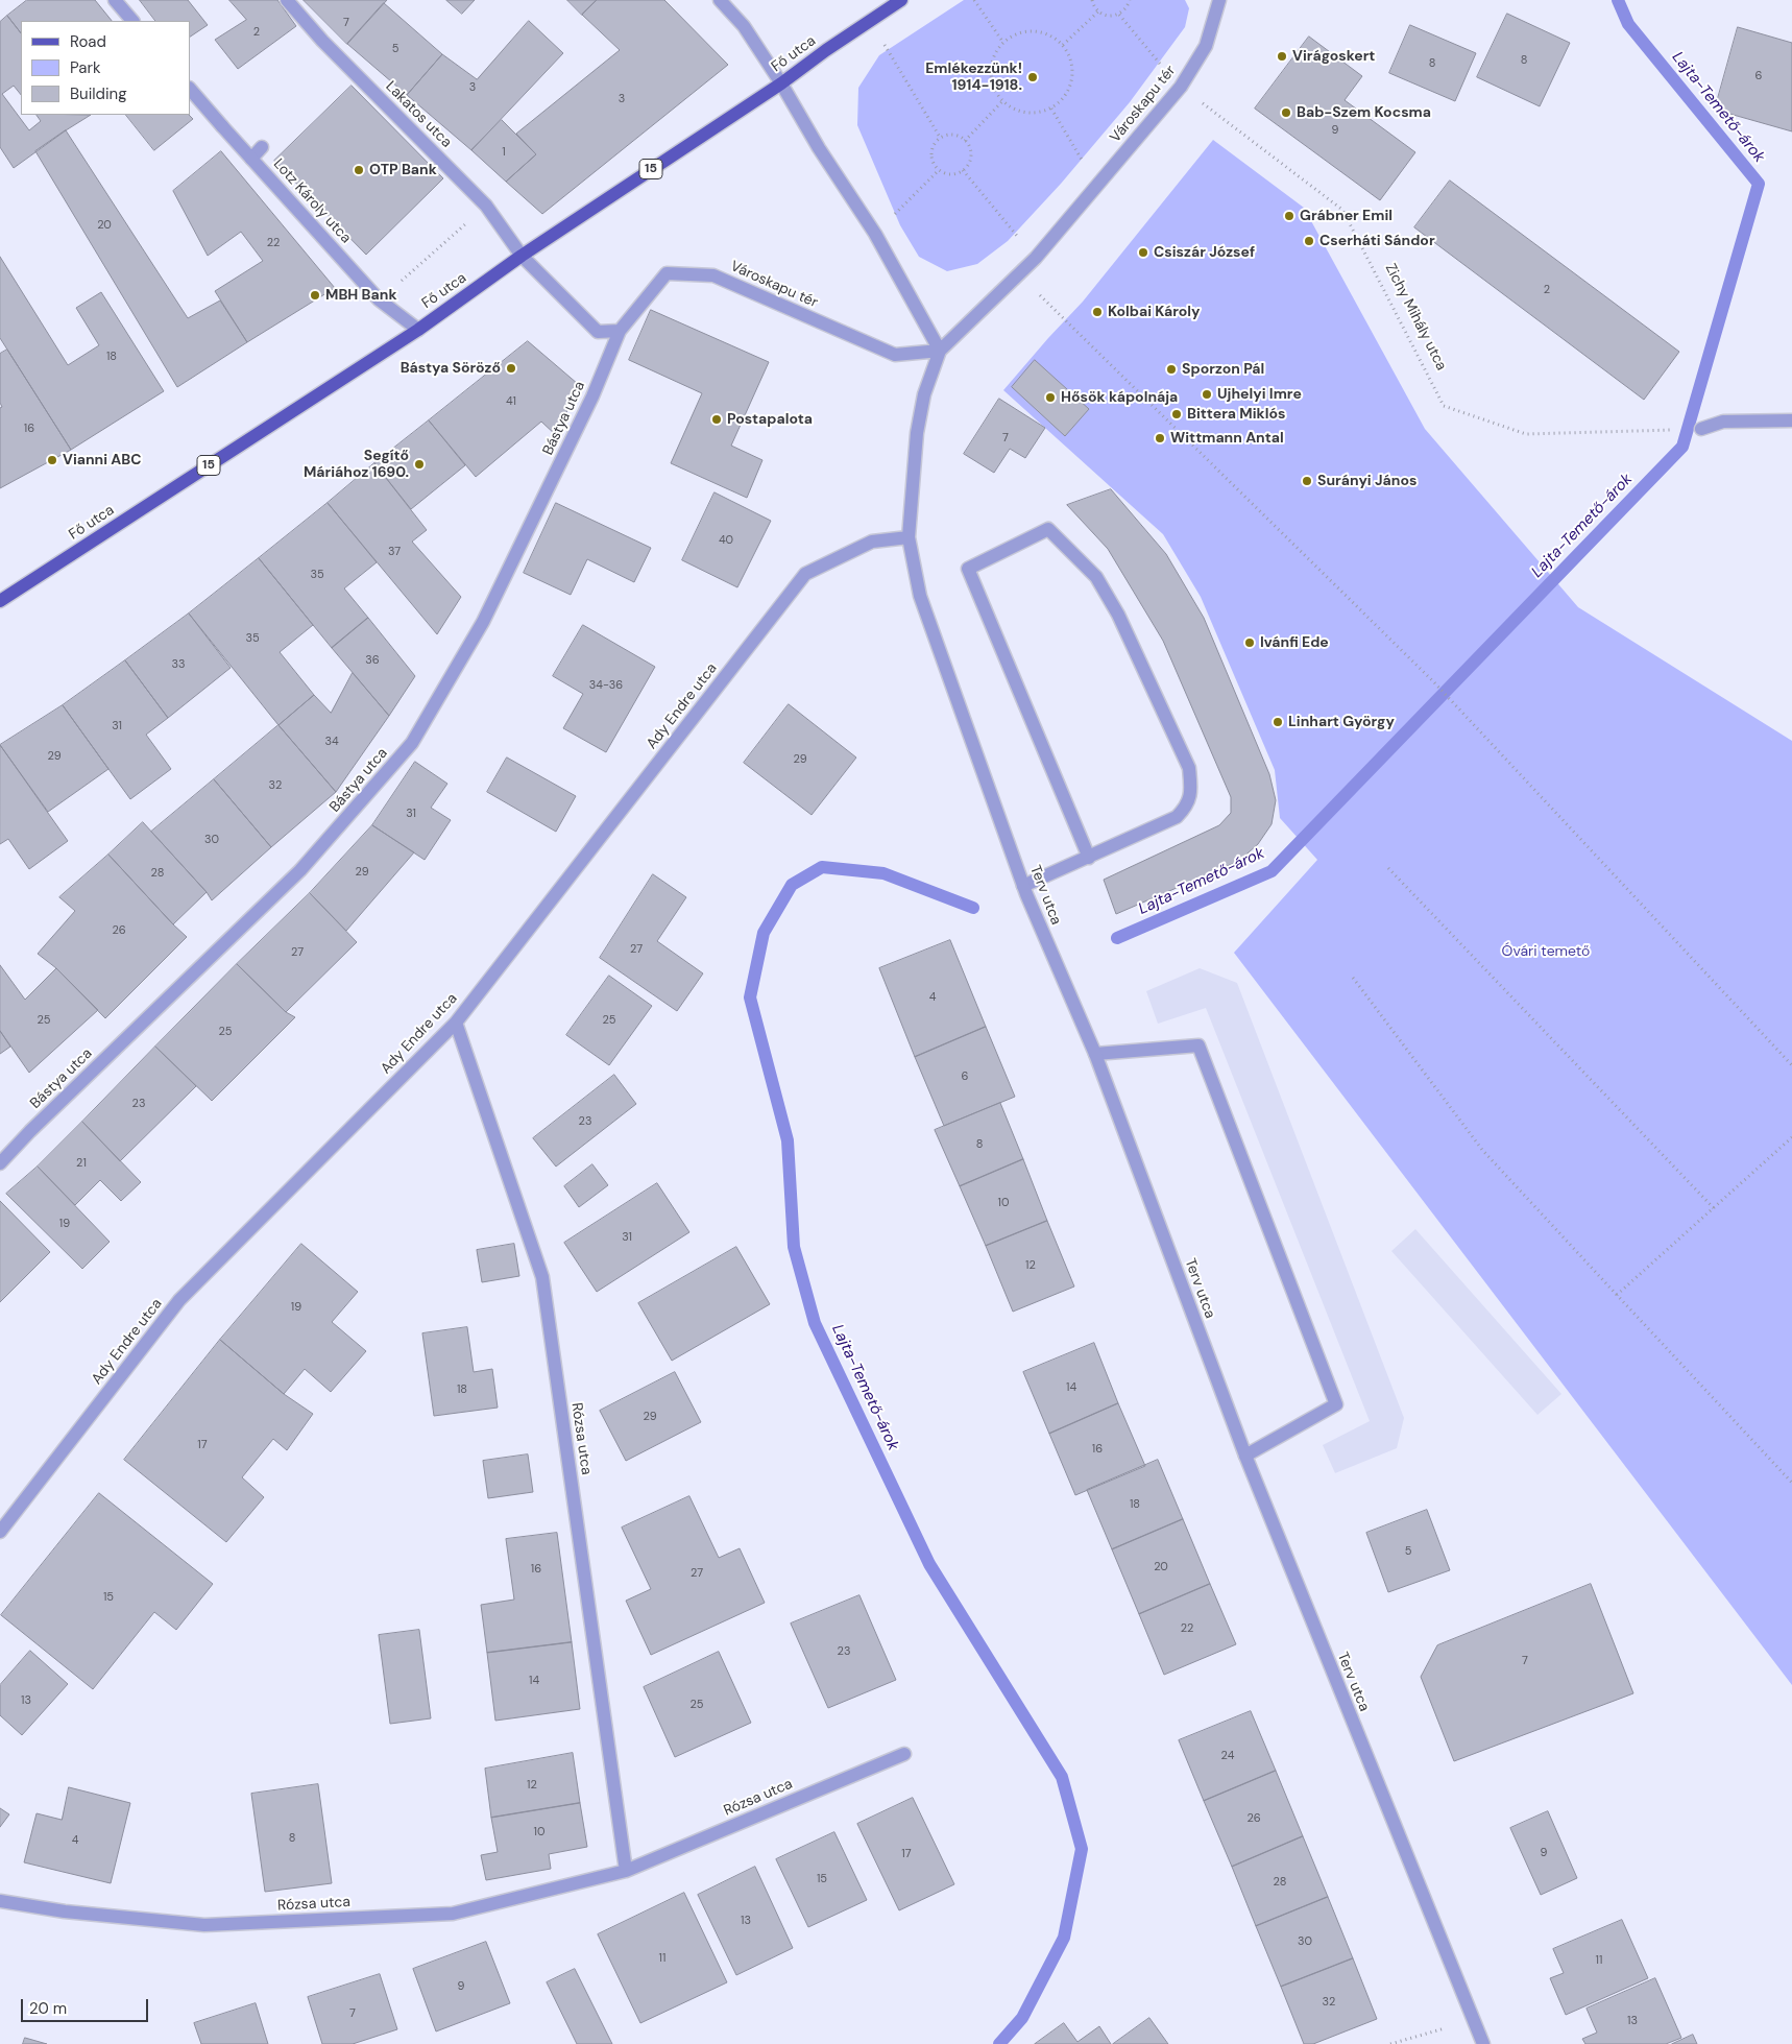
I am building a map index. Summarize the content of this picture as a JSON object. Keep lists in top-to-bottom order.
{
  "streets": {
    "main road": ["Fő utca", "15"],
    "street": [
      "Városkapu tér",
      "Lakatos utca",
      "Lotz Károly utca",
      "Bástya utca",
      "Ady Endre utca",
      "Terv utca",
      "Rózsa utca"
    ],
    "path": ["Zichy Mihály utca"]
  },
  "crossings": [
    ["Fő utca", "Lakatos utca"],
    ["Fő utca", "Lotz Károly utca"],
    ["Városkapu tér", "Zichy Mihály utca"],
    ["Városkapu tér", "Bástya utca"],
    ["Városkapu tér", "Ady Endre utca"],
    ["Városkapu tér", "Terv utca"],
    ["Ady Endre utca", "Terv utca"],
    ["Ady Endre utca", "Rózsa utca"]
  ],
  "water": ["Lajta-Temető-árok"],
  "parks": ["Óvári temető"],
  "places": [
    "Virágoskert",
    "Emlékezzünk! 1914-1918.",
    "Bab-Szem Kocsma",
    "OTP Bank",
    "Grábner Emil",
    "Cserháti Sándor",
    "Csiszár József",
    "MBH Bank",
    "Kolbai Károly",
    "Bástya Söröző",
    "Sporzon Pál",
    "Ujhelyi Imre",
    "Hősök kápolnája",
    "Bittera Miklós",
    "Postapalota",
    "Wittmann Antal",
    "Vianni ABC",
    "Segítő Máriához 1690.",
    "Surányi János",
    "Ivánfi Ede",
    "Linhart György"
  ],
  "house_numbers": [
    "7",
    "2",
    "5",
    "8",
    "8",
    "6",
    "3",
    "3",
    "9",
    "1",
    "20",
    "22",
    "2",
    "18",
    "41",
    "16",
    "7",
    "40",
    "37",
    "35",
    "35",
    "36",
    "33",
    "34-36",
    "31",
    "34",
    "29",
    "29",
    "32",
    "31",
    "30",
    "29",
    "28",
    "26",
    "27",
    "27",
    "4",
    "25",
    "25",
    "25",
    "6",
    "23",
    "23",
    "8",
    "21",
    "10",
    "19",
    "31",
    "12",
    "19",
    "14",
    "18",
    "29",
    "17",
    "16",
    "18",
    "5",
    "20",
    "16",
    "27",
    "15",
    "22",
    "23",
    "7",
    "14",
    "13",
    "25",
    "24",
    "12",
    "26",
    "10",
    "8",
    "4",
    "9",
    "17",
    "15",
    "28",
    "13",
    "30",
    "11",
    "11",
    "9",
    "32",
    "7",
    "13"
  ],
  "legend": ["Road", "Park", "Building"],
  "scale_bar": "20 m"
}
